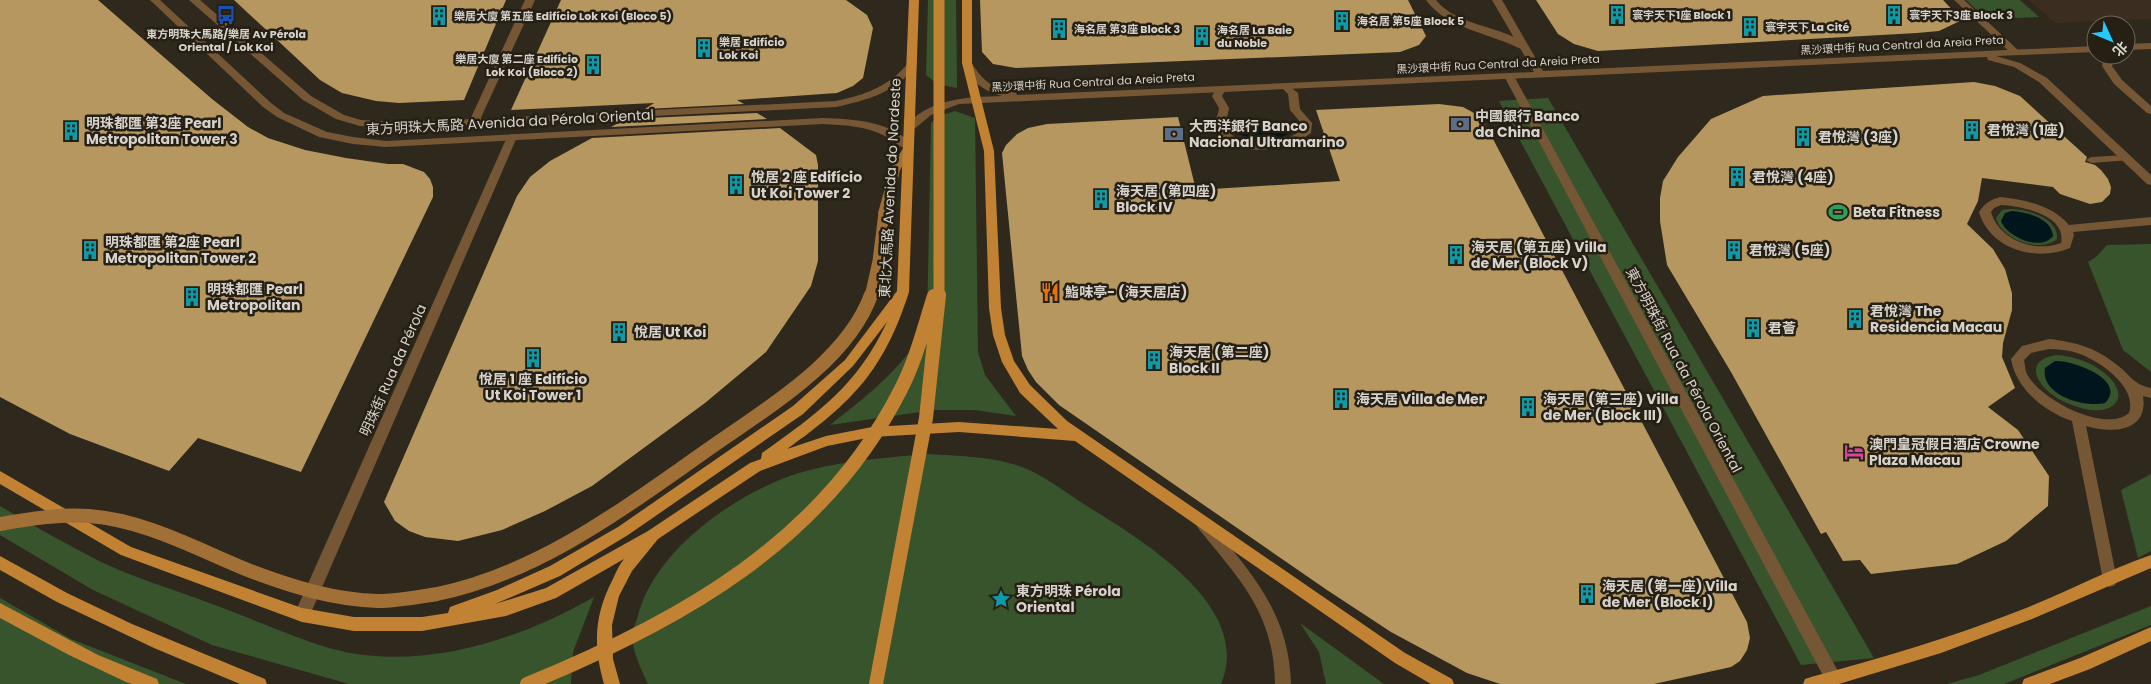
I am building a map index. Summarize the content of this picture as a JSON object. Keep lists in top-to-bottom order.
{
  "streets": {
    "main road": ["東北大馬路 Avenida do Nordeste"],
    "street": [
      "黑沙環中街 Rua Central da Areia Preta",
      "東方明珠大馬路 Avenida da Pérola Oriental",
      "明珠街 Rua da Pérola",
      "東方明珠街 Rua da Pérola Oriental"
    ]
  },
  "crossings": [
    ["黑沙環中街 Rua Central da Areia Preta", "東北大馬路 Avenida do Nordeste"],
    ["黑沙環中街 Rua Central da Areia Preta", "東方明珠街 Rua da Pérola Oriental"],
    ["東方明珠大馬路 Avenida da Pérola Oriental", "東北大馬路 Avenida do Nordeste"],
    ["東方明珠大馬路 Avenida da Pérola Oriental", "明珠街 Rua da Pérola"]
  ],
  "places": {
    "bus stop": ["東方明珠大馬路/樂居 Av Pérola Oriental / Lok Koi"],
    "building": [
      "寰宇天下1座 Block 1",
      "寰宇天下3座 Block 3",
      "樂居大廈 第五座 Edifício Lok Koi (Bloco 5)",
      "海名居 第5座 Block 5",
      "寰宇天下 La Cité",
      "海名居 第3座 Block 3",
      "海名居 La Baie du Noble",
      "樂居 Edifício Lok Koi",
      "樂居大廈 第二座 Edifício Lok Koi (Bloco 2)",
      "君悅灣 (1座)",
      "明珠都匯 第3座 Pearl Metropolitan Tower 3",
      "君悅灣 (3座)",
      "君悅灣 (4座)",
      "悅居 2 座 Edifício Ut Koi Tower 2",
      "海天居 (第四座) Block IV",
      "明珠都匯 第2座 Pearl Metropolitan Tower 2",
      "君悅灣 (5座)",
      "海天居 (第五座) Villa de Mer (Block V)",
      "明珠都匯 Pearl Metropolitan",
      "君悅灣 The Residencia Macau",
      "君薈",
      "悅居 Ut Koi",
      "悅居 1 座 Edifício Ut Koi Tower 1",
      "海天居 (第二座) Block II",
      "海天居 Villa de Mer",
      "海天居 (第三座) Villa de Mer (Block III)",
      "海天居 (第一座) Villa de Mer (Block I)"
    ],
    "bank": ["中國銀行 Banco da China", "大西洋銀行 Banco Nacional Ultramarino"],
    "sports": ["Beta Fitness"],
    "restaurant": ["鮨味亭- (海天居店)"],
    "hotel": ["澳門皇冠假日酒店 Crowne Plaza Macau"],
    "place": ["東方明珠 Pérola Oriental"]
  },
  "north": "bottom right"
}
